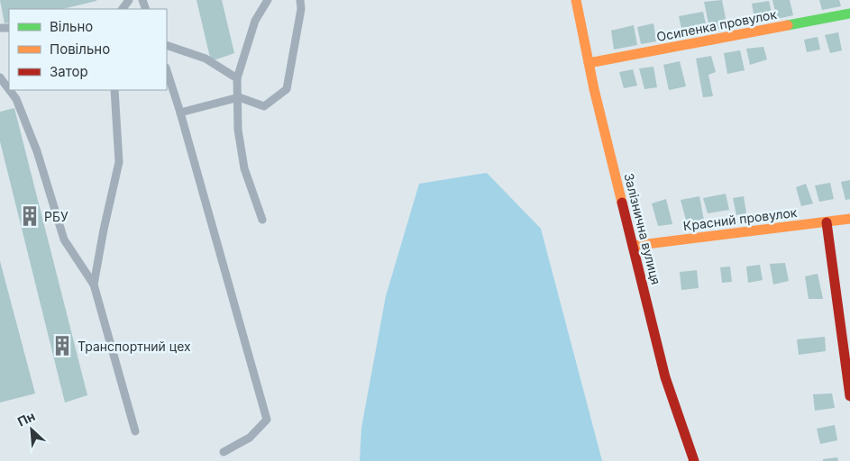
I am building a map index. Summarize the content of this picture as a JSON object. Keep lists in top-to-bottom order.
{
  "streets": {
    "street": ["Осипенка провулок", "Красний провулок", "Залізнична вулиця"]
  },
  "crossings": [
    ["Осипенка провулок", "Залізнична вулиця"],
    ["Красний провулок", "Залізнична вулиця"]
  ],
  "places": {
    "building": ["РБУ", "Транспортний цех"]
  },
  "legend": ["Вільно", "Повільно", "Затор"],
  "north": "top left"
}
